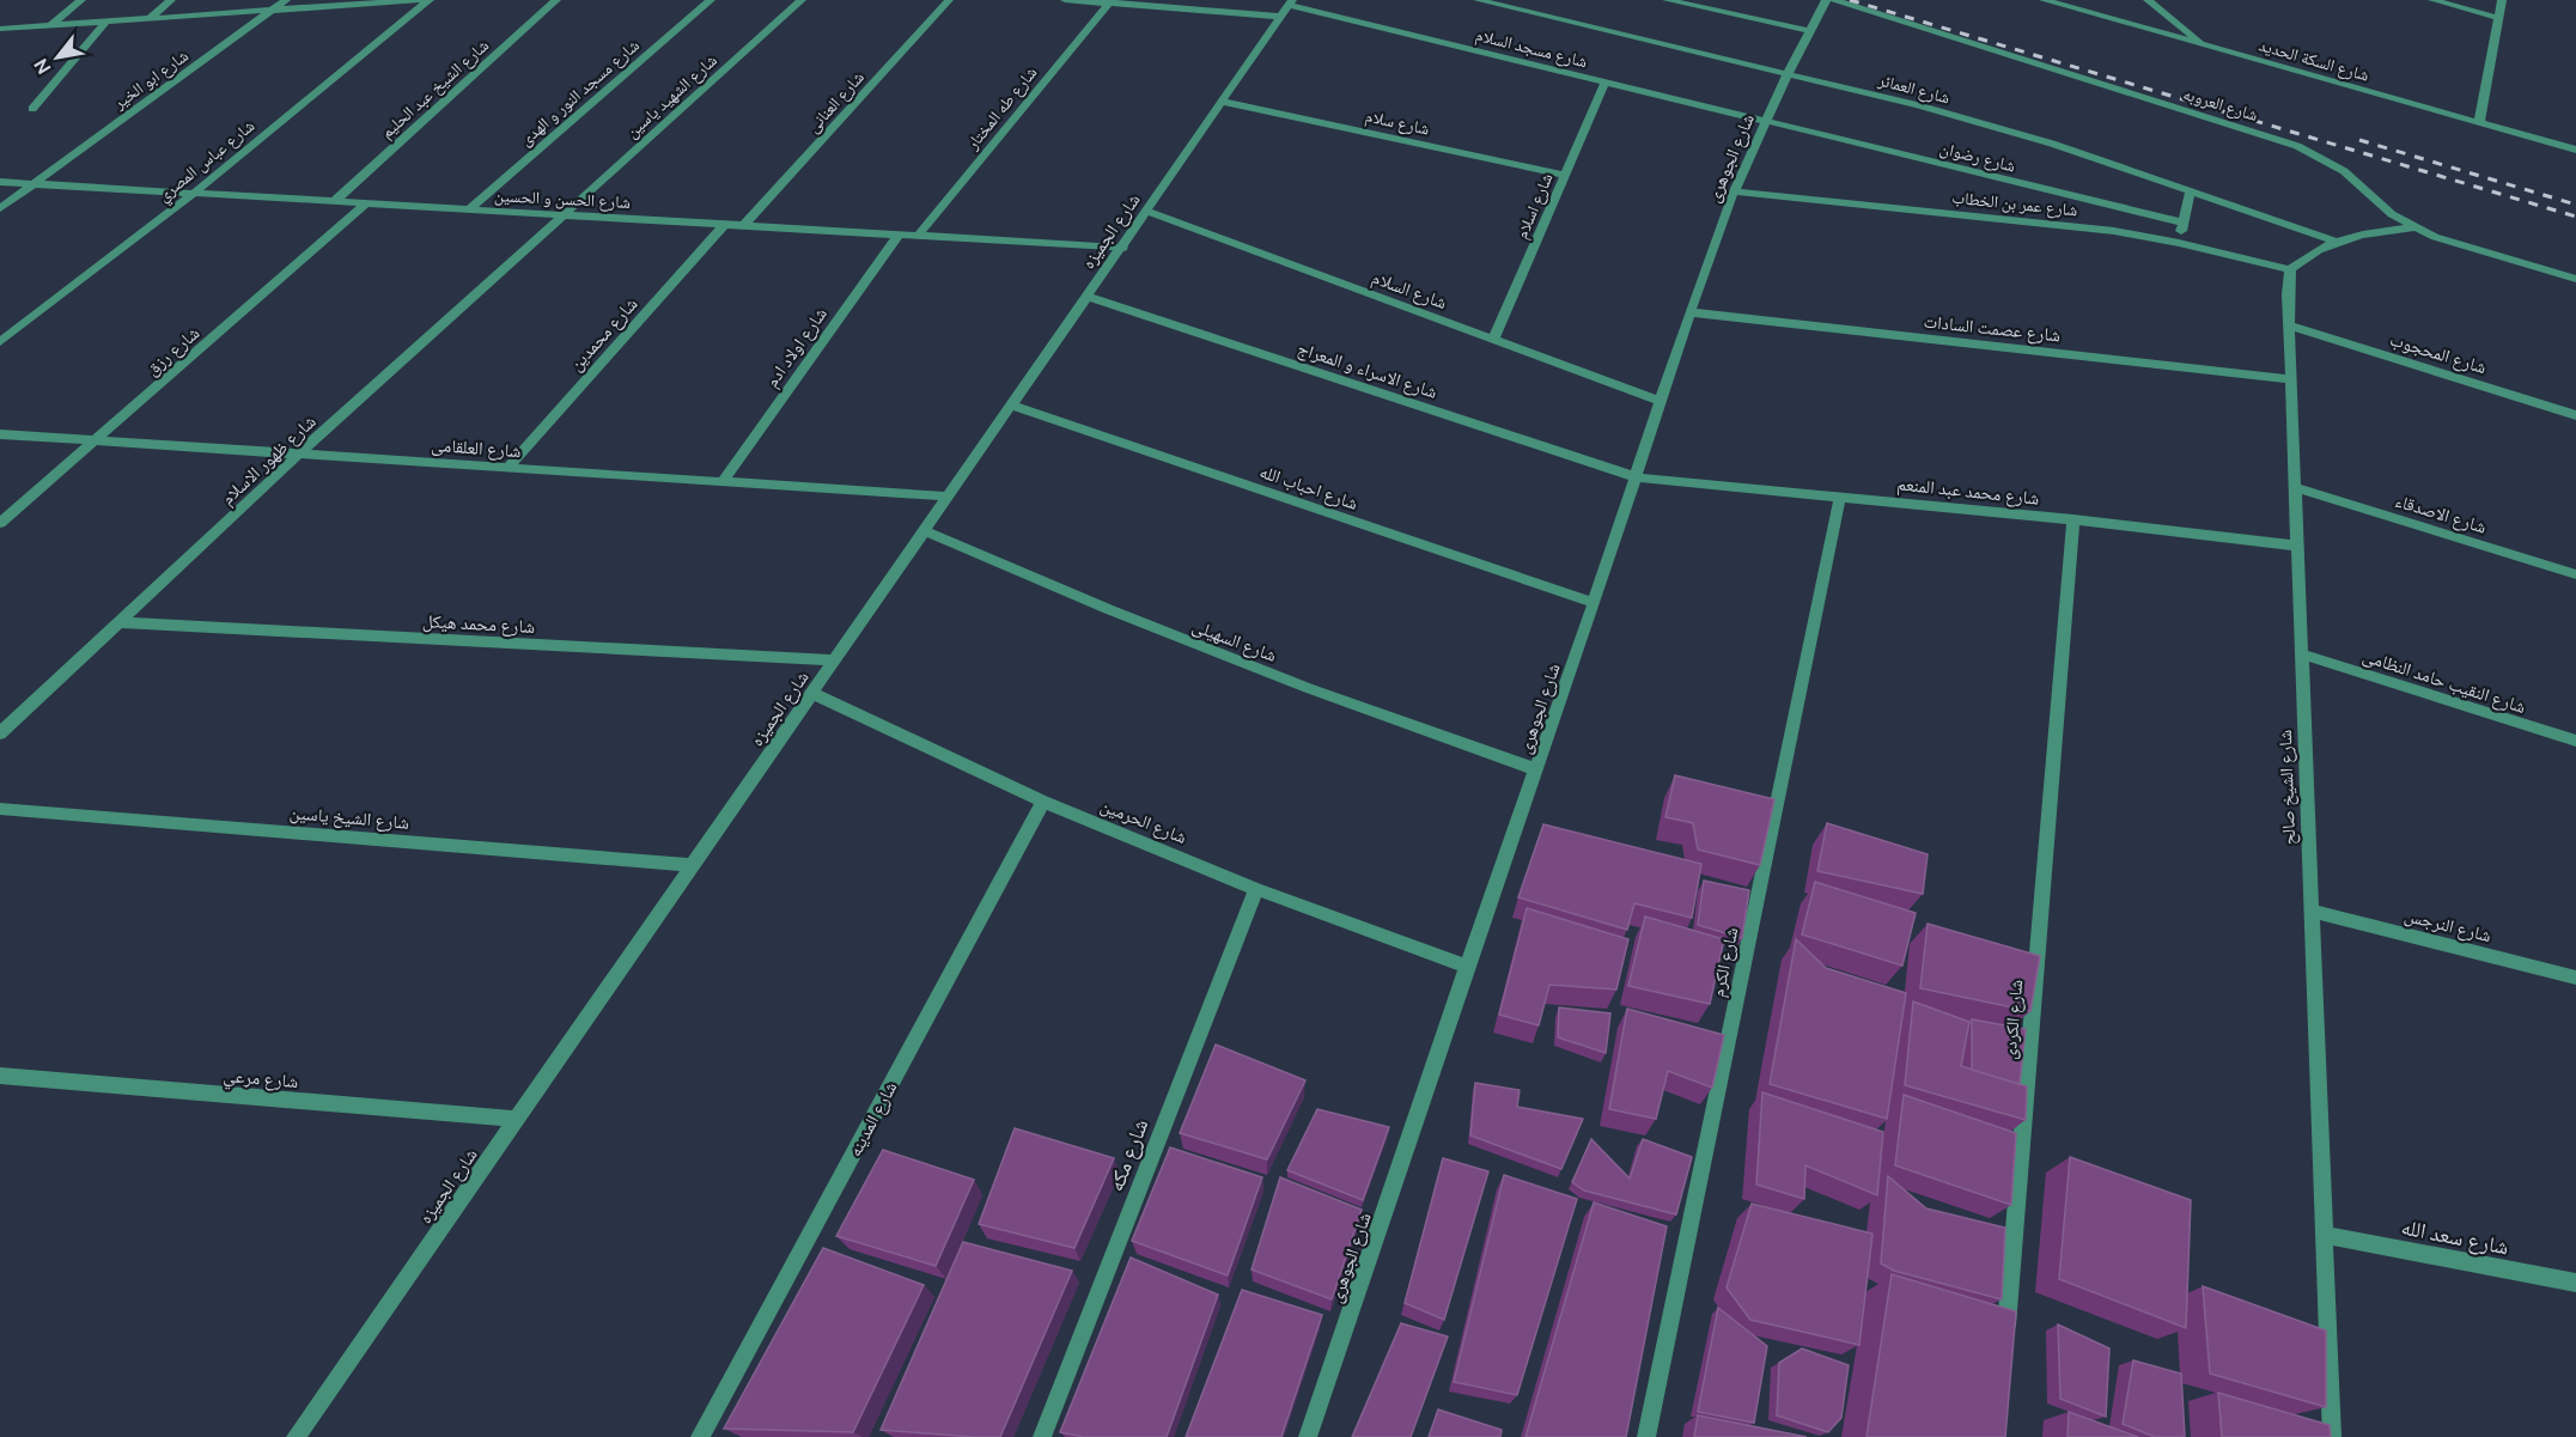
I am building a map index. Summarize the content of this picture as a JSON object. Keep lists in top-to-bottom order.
{
  "streets": {
    "street": [
      "شارع مسجد السلام",
      "شارع السكة الحديد",
      "شارع ابو الخير",
      "شارع الشيخ عبد الحليم",
      "شارع العمائر",
      "شارع مسجد النور و الهدى",
      "شارع الشهيد ياسين",
      "شارع العنانى",
      "شارع العروبه",
      "شارع طه المختار",
      "شارع سلام",
      "شارع رضوان",
      "شارع الجوهرى",
      "شارع عباس المصري",
      "شارع الحسن و الحسين",
      "شارع عمر بن الخطاب",
      "شارع اسلام",
      "شارع الجميزه",
      "شارع السلام",
      "شارع عصمت السادات",
      "شارع محمدين",
      "شارع اولاد ادم",
      "شارع رزق",
      "شارع المحجوب",
      "شارع الاسراء و المعراج",
      "شارع العلقامى",
      "شارع ظهور الاسلام",
      "شارع احباب الله",
      "شارع محمد عبد المنعم",
      "شارع الاصدقاء",
      "شارع محمد هيكل",
      "شارع السهيلى",
      "شارع النقيب حامد النظامى",
      "شارع الشيخ صالح",
      "شارع الشيخ ياسين",
      "شارع الحرمين",
      "شارع النرجس",
      "شارع الكرم",
      "شارع الكردى",
      "شارع مرعي",
      "شارع المدينه",
      "شارع مكه",
      "شارع سعد الله"
    ]
  },
  "crossings": [
    ["شارع مسجد السلام", "شارع طه المختار"],
    ["شارع مسجد السلام", "شارع رضوان"],
    ["شارع مسجد السلام", "شارع الجوهرى"],
    ["شارع مسجد السلام", "شارع اسلام"],
    ["شارع مسجد السلام", "شارع الجميزه"],
    ["شارع ابو الخير", "شارع الحسن و الحسين"],
    ["شارع الشيخ عبد الحليم", "شارع الحسن و الحسين"],
    ["شارع العمائر", "شارع الجوهرى"],
    ["شارع مسجد النور و الهدى", "شارع الحسن و الحسين"],
    ["شارع الشهيد ياسين", "شارع الحسن و الحسين"],
    ["شارع الشهيد ياسين", "شارع ظهور الاسلام"],
    ["شارع العنانى", "شارع الحسن و الحسين"],
    ["شارع طه المختار", "شارع الحسن و الحسين"],
    ["شارع سلام", "شارع اسلام"],
    ["شارع سلام", "شارع الجميزه"],
    ["شارع رضوان", "شارع الجوهرى"],
    ["شارع الجوهرى", "شارع عمر بن الخطاب"],
    ["شارع الجوهرى", "شارع السلام"],
    ["شارع الجوهرى", "شارع عصمت السادات"],
    ["شارع الجوهرى", "شارع الاسراء و المعراج"],
    ["شارع الجوهرى", "شارع احباب الله"],
    ["شارع الجوهرى", "شارع محمد عبد المنعم"],
    ["شارع الجوهرى", "شارع السهيلى"],
    ["شارع الجوهرى", "شارع الحرمين"],
    ["شارع عباس المصري", "شارع الحسن و الحسين"],
    ["شارع الحسن و الحسين", "شارع الجميزه"],
    ["شارع الحسن و الحسين", "شارع محمدين"],
    ["شارع الحسن و الحسين", "شارع اولاد ادم"],
    ["شارع الحسن و الحسين", "شارع رزق"],
    ["شارع الحسن و الحسين", "شارع ظهور الاسلام"],
    ["شارع عمر بن الخطاب", "شارع الشيخ صالح"],
    ["شارع اسلام", "شارع السلام"],
    ["شارع الجميزه", "شارع السلام"],
    ["شارع الجميزه", "شارع الاسراء و المعراج"],
    ["شارع الجميزه", "شارع العلقامى"],
    ["شارع الجميزه", "شارع احباب الله"],
    ["شارع الجميزه", "شارع محمد هيكل"],
    ["شارع الجميزه", "شارع السهيلى"],
    ["شارع الجميزه", "شارع الشيخ ياسين"],
    ["شارع الجميزه", "شارع الحرمين"],
    ["شارع الجميزه", "شارع مرعي"],
    ["شارع عصمت السادات", "شارع الشيخ صالح"],
    ["شارع محمدين", "شارع العلقامى"],
    ["شارع اولاد ادم", "شارع العلقامى"],
    ["شارع رزق", "شارع العلقامى"],
    ["شارع المحجوب", "شارع الشيخ صالح"],
    ["شارع الاسراء و المعراج", "شارع محمد عبد المنعم"],
    ["شارع العلقامى", "شارع ظهور الاسلام"],
    ["شارع ظهور الاسلام", "شارع محمد هيكل"],
    ["شارع محمد عبد المنعم", "شارع الشيخ صالح"],
    ["شارع محمد عبد المنعم", "شارع الكرم"],
    ["شارع محمد عبد المنعم", "شارع الكردى"],
    ["شارع الاصدقاء", "شارع الشيخ صالح"],
    ["شارع النقيب حامد النظامى", "شارع الشيخ صالح"],
    ["شارع الشيخ صالح", "شارع النرجس"],
    ["شارع الشيخ صالح", "شارع سعد الله"],
    ["شارع الحرمين", "شارع المدينه"],
    ["شارع الحرمين", "شارع مكه"]
  ],
  "north": "bottom left"
}
